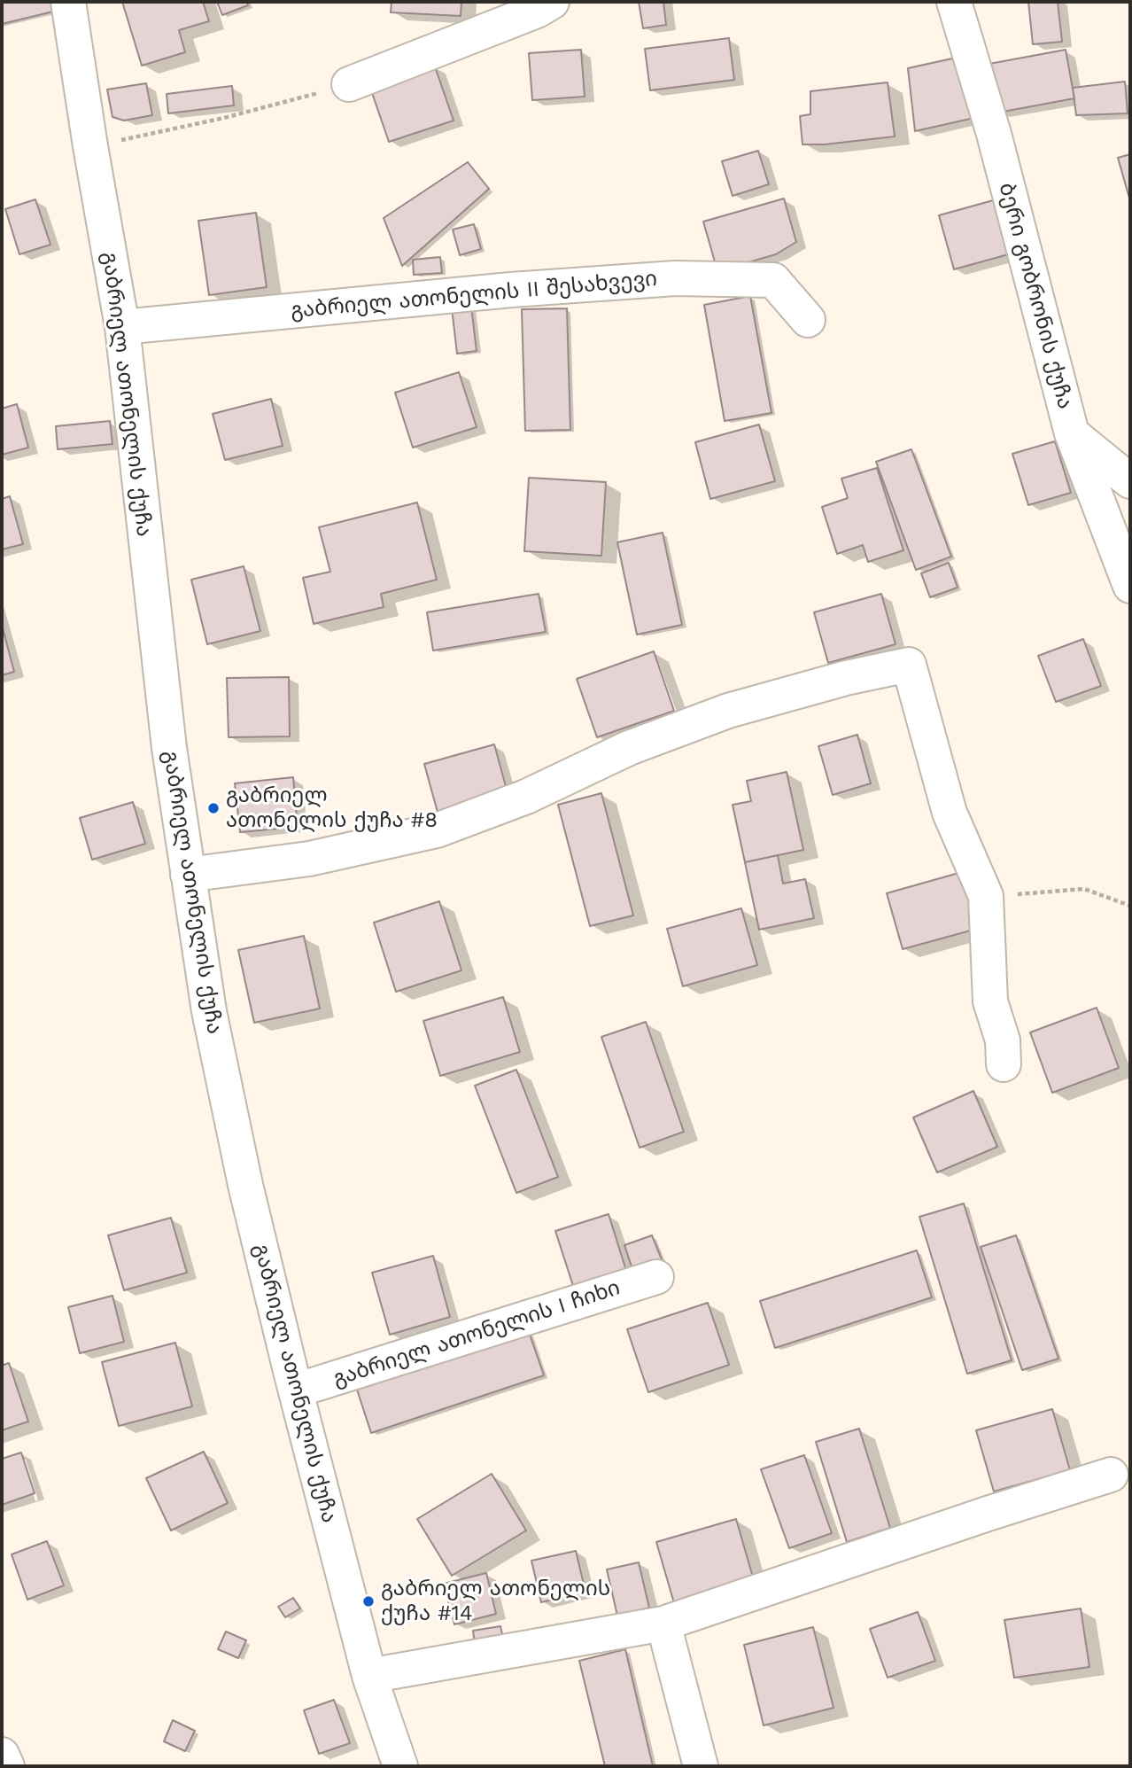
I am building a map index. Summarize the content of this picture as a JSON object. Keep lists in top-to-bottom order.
{
  "streets": {
    "street": [
      "გაბრიელ ათონელის II შესახვევი",
      "ბერი გობრონის ქუჩა",
      "გაბრიელ ათონელის ქუჩა",
      "გაბრიელ ათონელის I ჩიხი"
    ]
  },
  "crossings": [
    ["გაბრიელ ათონელის II შესახვევი", "გაბრიელ ათონელის ქუჩა"],
    ["გაბრიელ ათონელის ქუჩა", "გაბრიელ ათონელის I ჩიხი"]
  ],
  "places": ["გაბრიელ ათონელის ქუჩა #8", "გაბრიელ ათონელის ქუჩა #14"]
}
